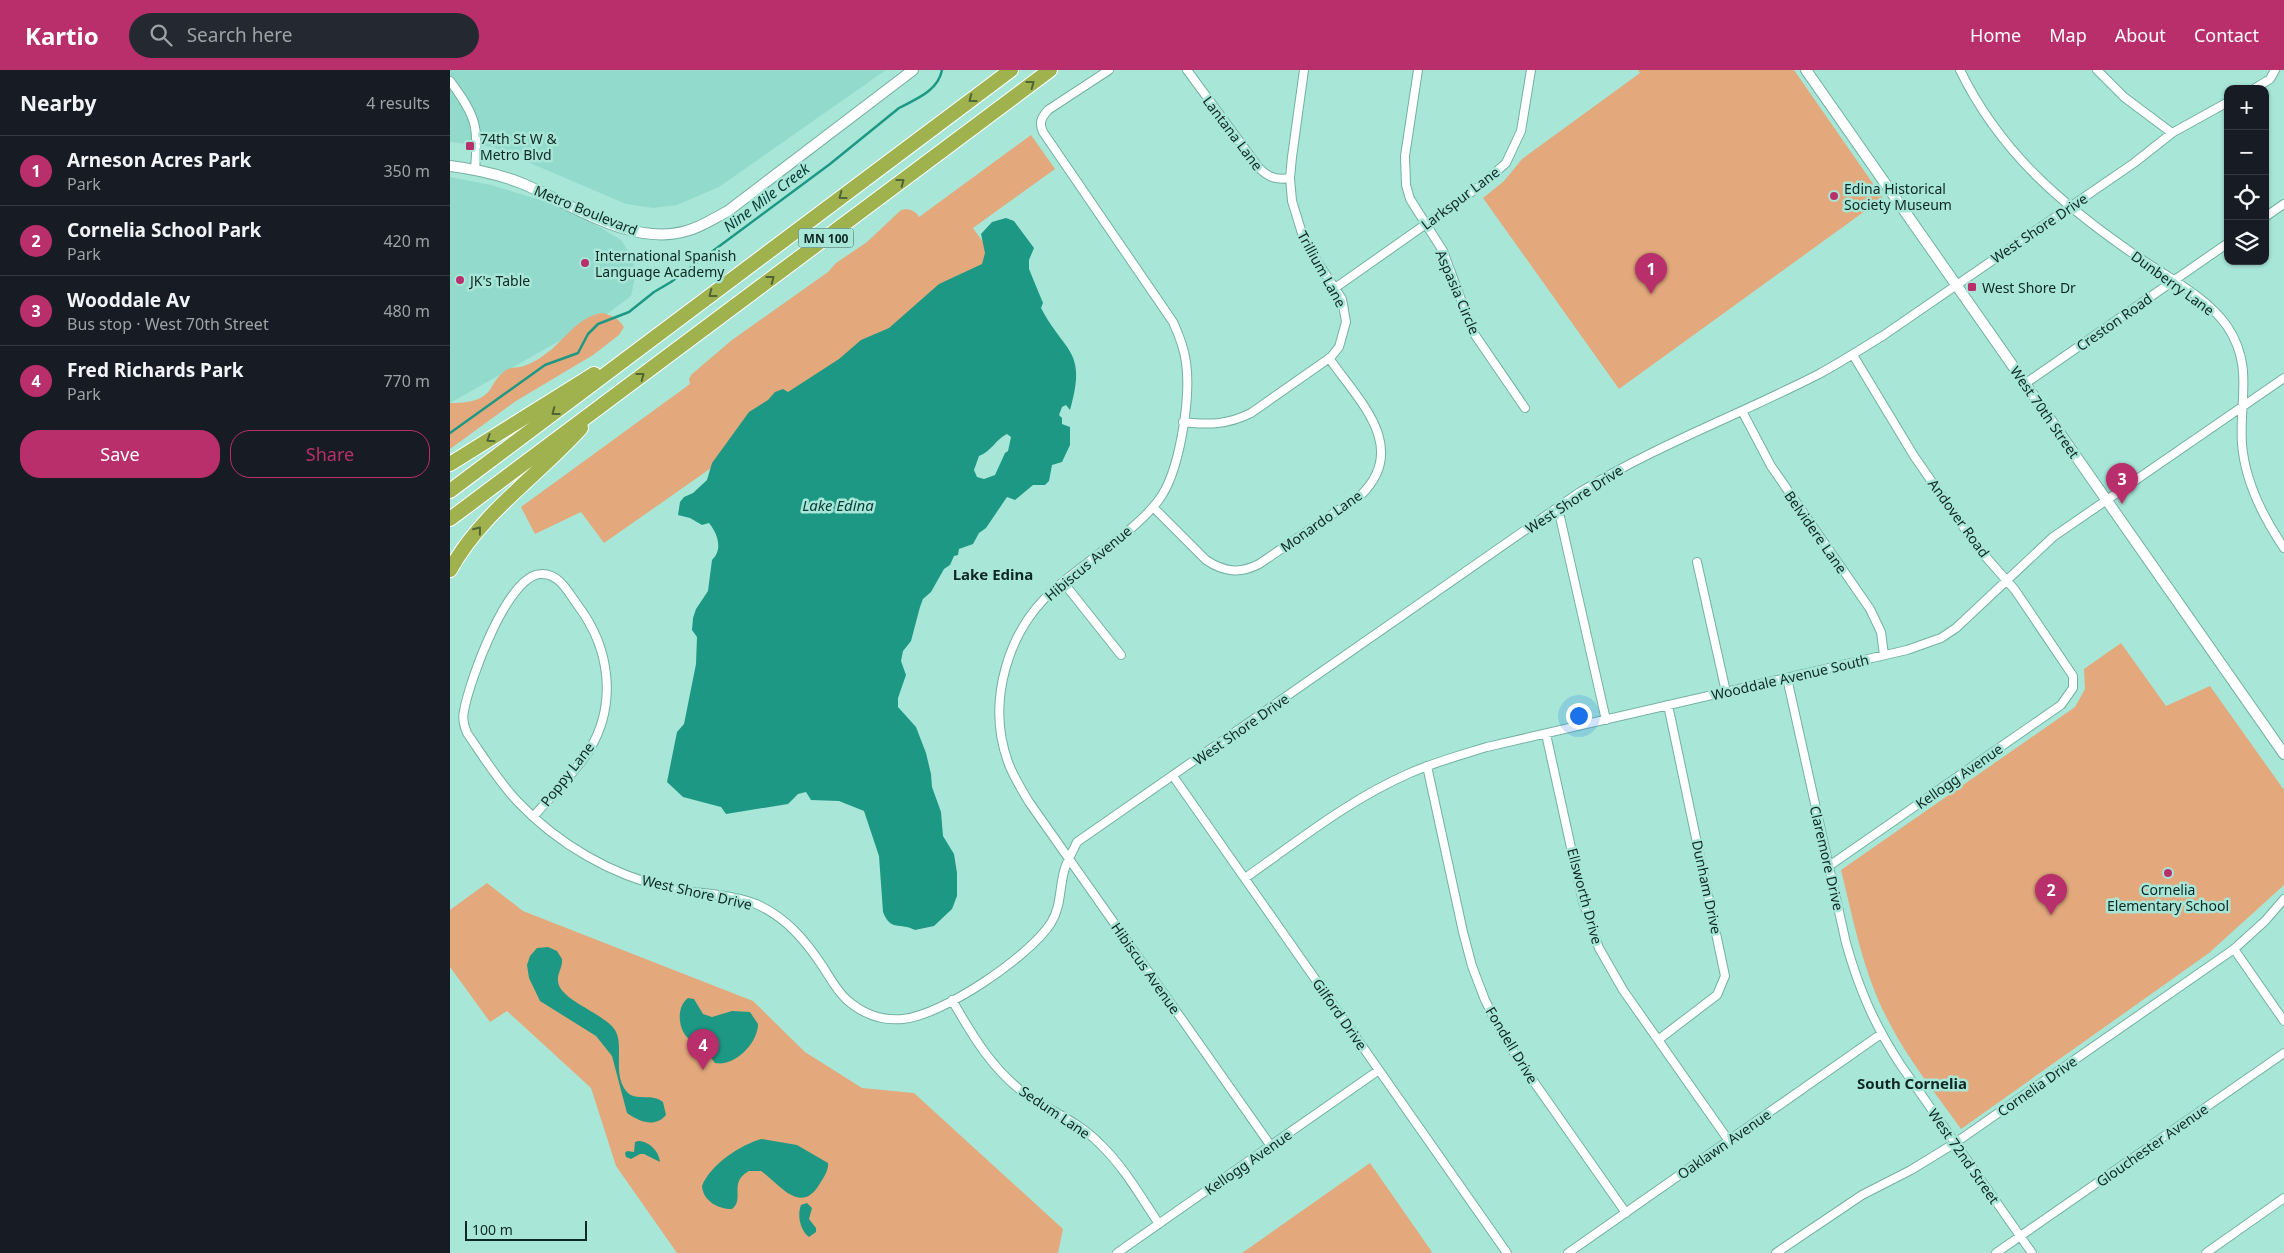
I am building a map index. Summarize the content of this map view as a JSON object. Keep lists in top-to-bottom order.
{
  "streets": {
    "highway": ["MN 100"],
    "street": [
      "Lantana Lane",
      "Larkspur Lane",
      "Metro Boulevard",
      "West Shore Drive",
      "Trillium Lane",
      "Dunberry Lane",
      "Aspasia Circle",
      "Creston Road",
      "West 70th Street",
      "Andover Road",
      "Monardo Lane",
      "Belvidere Lane",
      "Hibiscus Avenue",
      "Wooddale Avenue South",
      "Poppy Lane",
      "Kellogg Avenue",
      "Claremore Drive",
      "Dunham Drive",
      "Ellsworth Drive",
      "Gilford Drive",
      "Fondell Drive",
      "Cornelia Drive",
      "Sedum Lane",
      "Oaklawn Avenue",
      "Glouchester Avenue",
      "West 72nd Street"
    ]
  },
  "crossings": [
    ["Lantana Lane", "Trillium Lane"],
    ["Larkspur Lane", "Trillium Lane"],
    ["Larkspur Lane", "Aspasia Circle"],
    ["West Shore Drive", "Dunberry Lane"],
    ["West Shore Drive", "West 70th Street"],
    ["West Shore Drive", "Andover Road"],
    ["West Shore Drive", "Belvidere Lane"],
    ["West Shore Drive", "Hibiscus Avenue"],
    ["West Shore Drive", "Poppy Lane"],
    ["West Shore Drive", "Gilford Drive"],
    ["West Shore Drive", "Sedum Lane"],
    ["Trillium Lane", "Monardo Lane"],
    ["Trillium Lane", "Hibiscus Avenue"],
    ["Dunberry Lane", "Creston Road"],
    ["Dunberry Lane", "Wooddale Avenue South"],
    ["Creston Road", "West 70th Street"],
    ["West 70th Street", "Wooddale Avenue South"],
    ["Andover Road", "Wooddale Avenue South"],
    ["Andover Road", "Kellogg Avenue"],
    ["Monardo Lane", "Hibiscus Avenue"],
    ["Belvidere Lane", "Wooddale Avenue South"],
    ["Hibiscus Avenue", "Kellogg Avenue"],
    ["Wooddale Avenue South", "Claremore Drive"],
    ["Wooddale Avenue South", "Dunham Drive"],
    ["Wooddale Avenue South", "Ellsworth Drive"],
    ["Wooddale Avenue South", "Gilford Drive"],
    ["Wooddale Avenue South", "Fondell Drive"],
    ["Kellogg Avenue", "Claremore Drive"],
    ["Kellogg Avenue", "Gilford Drive"],
    ["Kellogg Avenue", "Sedum Lane"],
    ["Claremore Drive", "Oaklawn Avenue"],
    ["Claremore Drive", "West 72nd Street"],
    ["Dunham Drive", "Ellsworth Drive"],
    ["Ellsworth Drive", "Oaklawn Avenue"],
    ["Fondell Drive", "Oaklawn Avenue"],
    ["Cornelia Drive", "West 72nd Street"],
    ["Oaklawn Avenue", "West 72nd Street"],
    ["Glouchester Avenue", "West 72nd Street"]
  ],
  "districts": ["Lake Edina", "South Cornelia"],
  "water": ["Nine Mile Creek", "Lake Edina"],
  "places": {
    "transit": ["74th St W & Metro Blvd", "West Shore Dr"],
    "other": [
      "Edina Historical Society Museum",
      "International Spanish Language Academy",
      "JK's Table",
      "Cornelia Elementary School"
    ]
  },
  "scale_bar": "100 m",
  "page": {
    "header": "Kartio",
    "search": "Search here",
    "nav": [
      "Home",
      "Map",
      "About",
      "Contact"
    ],
    "heading": ["Nearby", "4 results"],
    "map_buttons": ["+", "−"],
    "list": [
      {
        "mark": "1",
        "name": "Arneson Acres Park",
        "note": "Park",
        "value": "350 m"
      },
      {
        "mark": "2",
        "name": "Cornelia School Park",
        "note": "Park",
        "value": "420 m"
      },
      {
        "mark": "3",
        "name": "Wooddale Av",
        "note": "Bus stop · West 70th Street",
        "value": "480 m"
      },
      {
        "mark": "4",
        "name": "Fred Richards Park",
        "note": "Park",
        "value": "770 m"
      }
    ],
    "pins": [
      "1",
      "3",
      "2",
      "4"
    ],
    "buttons": ["Save", "Share"],
    "scale": "100 m"
  }
}
